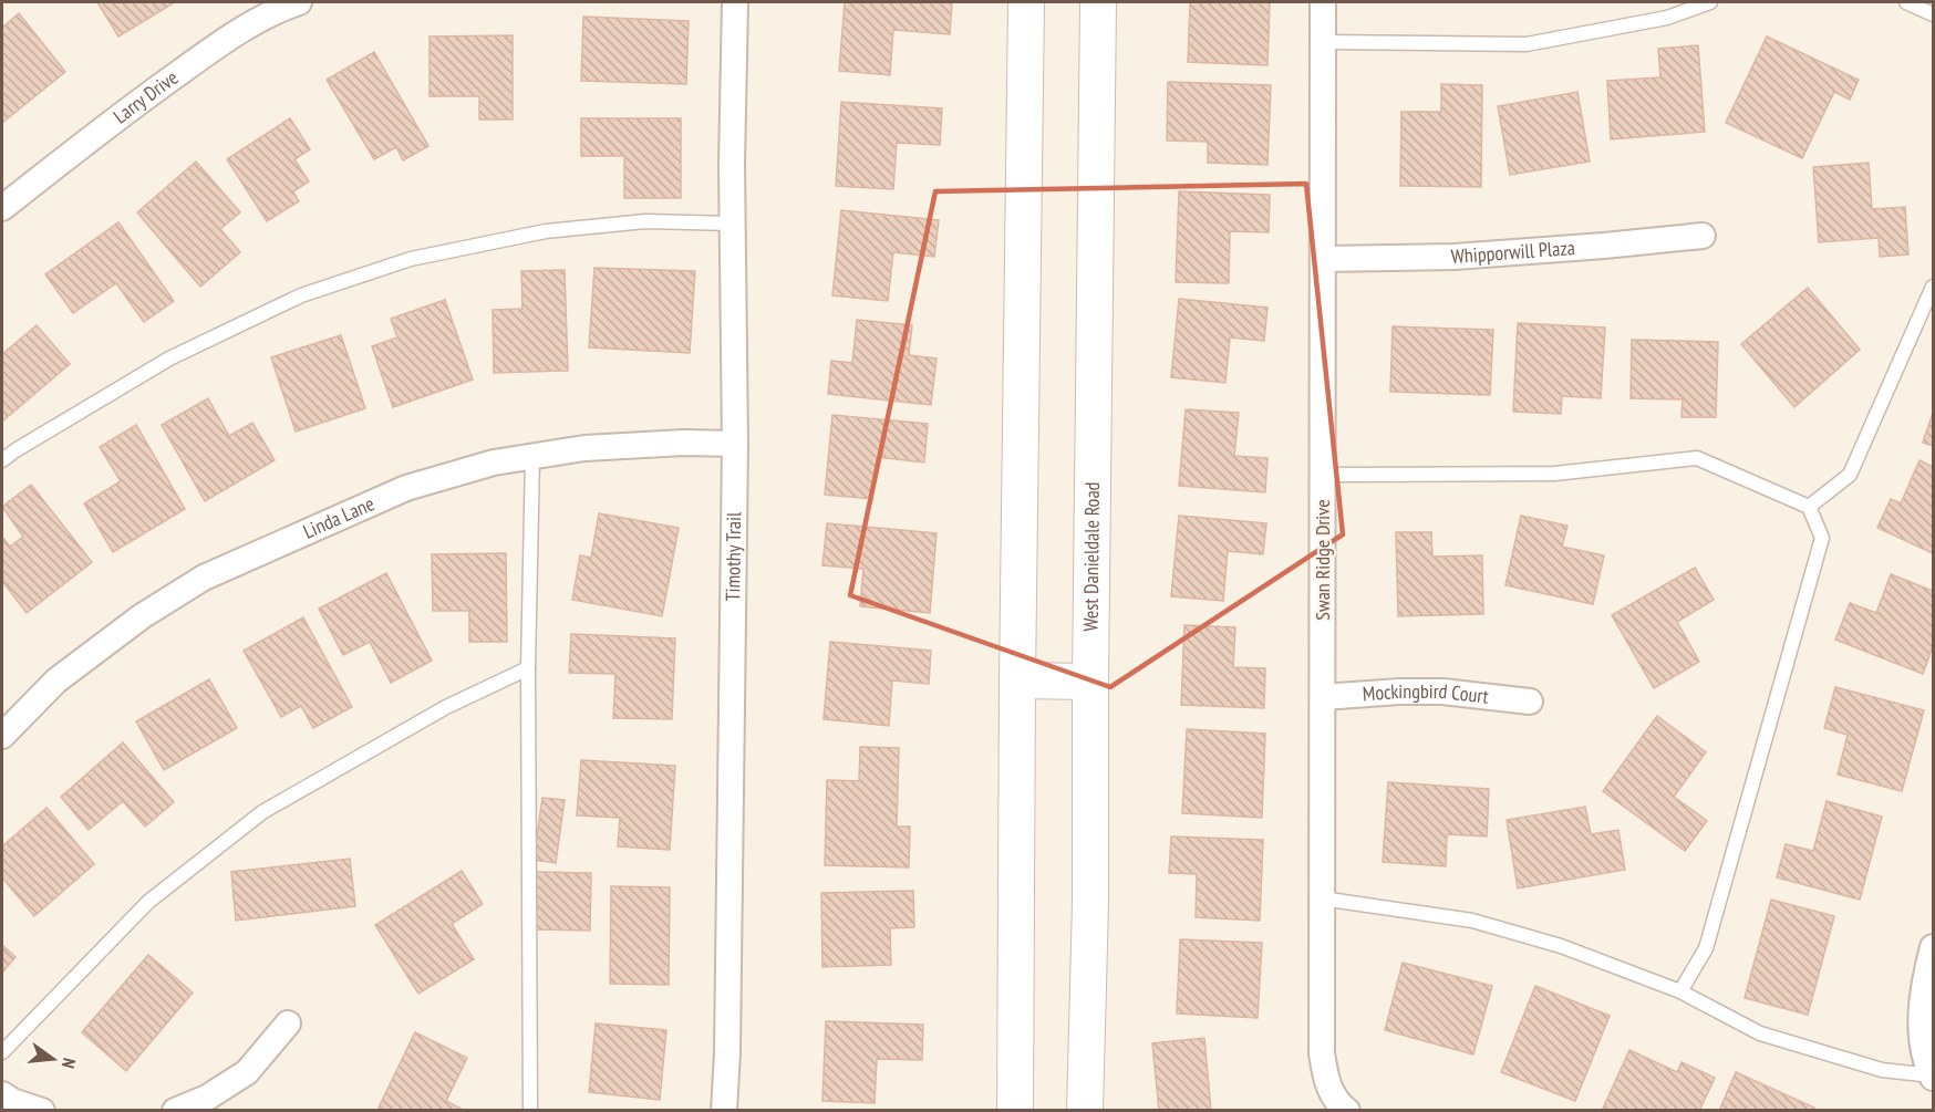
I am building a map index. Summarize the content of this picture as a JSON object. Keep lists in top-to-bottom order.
{
  "streets": {
    "main road": ["West Danieldale Road"],
    "street": [
      "Larry Drive",
      "Whipporwill Plaza",
      "Linda Lane",
      "Timothy Trail",
      "Swan Ridge Drive",
      "Mockingbird Court"
    ]
  },
  "crossings": [
    ["Whipporwill Plaza", "Swan Ridge Drive"],
    ["Linda Lane", "Timothy Trail"],
    ["Swan Ridge Drive", "Mockingbird Court"]
  ],
  "north": "right"
}
